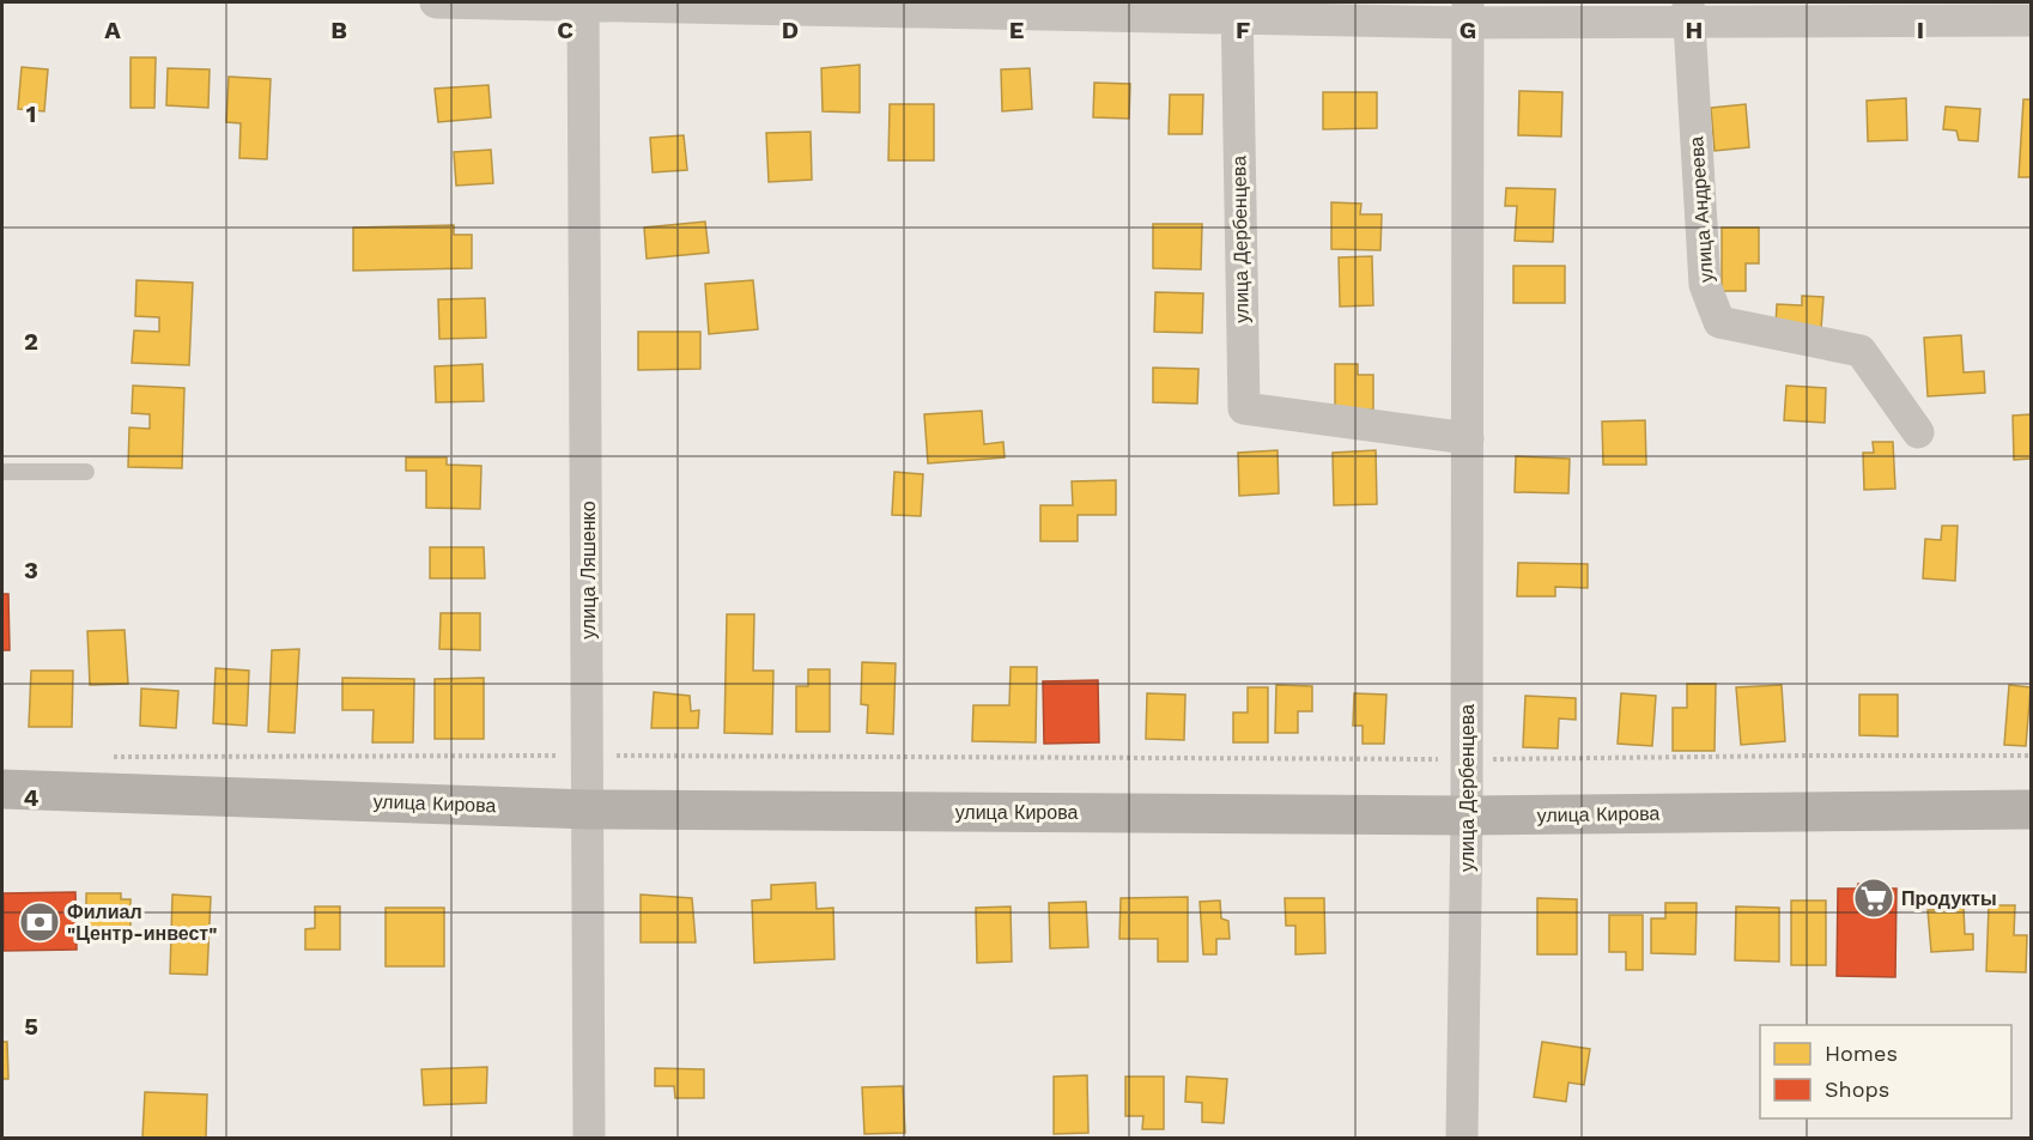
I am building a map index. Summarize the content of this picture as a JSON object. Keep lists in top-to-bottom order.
{
  "streets": {
    "main road": ["улица Кирова"],
    "street": ["улица Андреева", "улица Дербенцева", "улица Ляшенко"]
  },
  "crossings": [
    ["улица Дербенцева", "улица Кирова"],
    ["улица Ляшенко", "улица Кирова"]
  ],
  "places": {
    "supermarket": ["Продукты"],
    "bank": ["Филиал \"Центр-инвест\""]
  },
  "legend": ["Homes", "Shops"],
  "grid": {
    "columns": [
      "A",
      "B",
      "C",
      "D",
      "E",
      "F",
      "G",
      "H",
      "I"
    ],
    "rows": [
      "1",
      "2",
      "3",
      "4",
      "5"
    ]
  }
}
